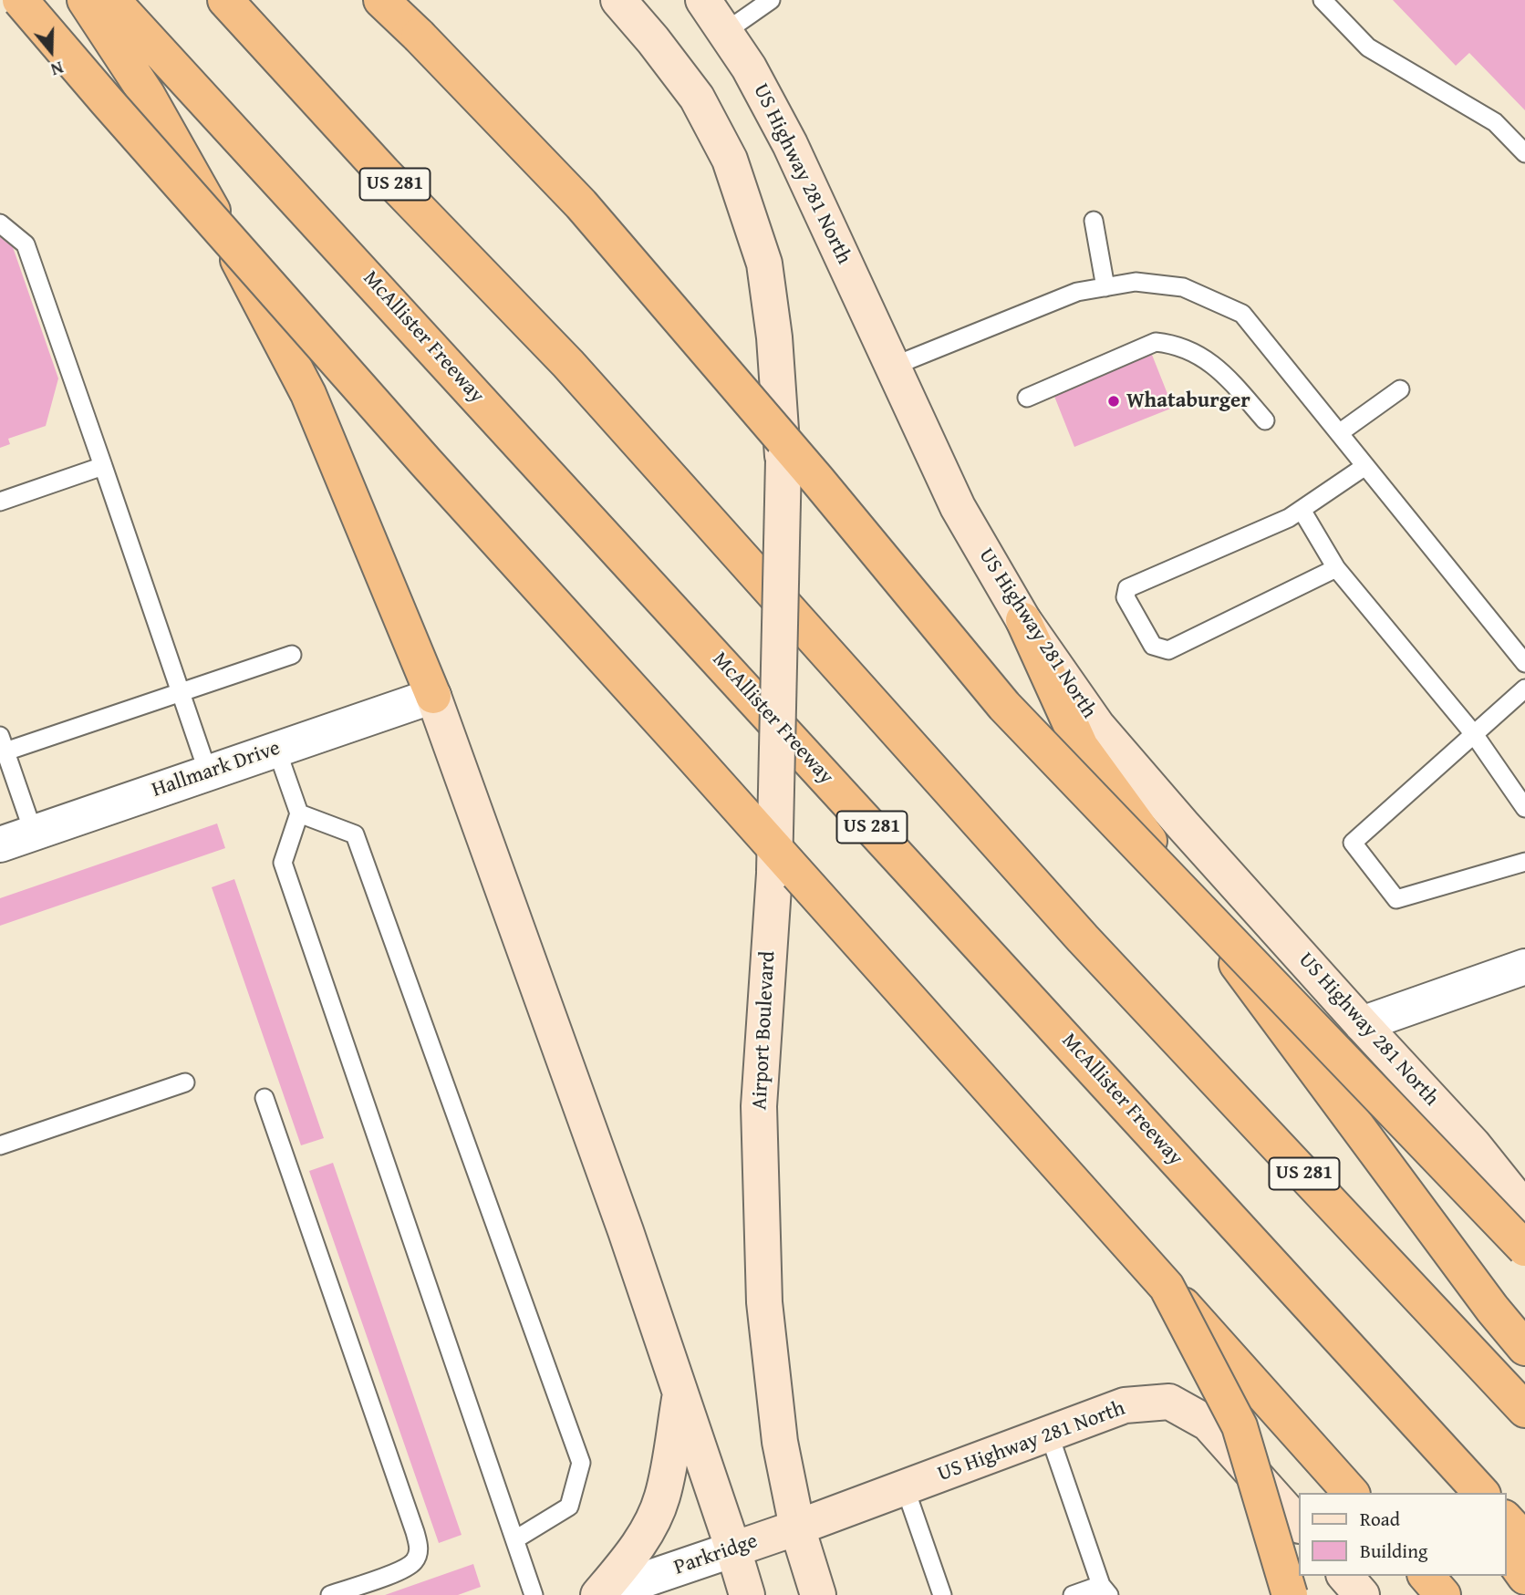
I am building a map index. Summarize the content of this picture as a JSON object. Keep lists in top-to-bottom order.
{
  "streets": {
    "highway": ["US 281", "McAllister Freeway"],
    "main road": ["US Highway 281 North", "Airport Boulevard", "Parkridge"],
    "street": ["Hallmark Drive"]
  },
  "crossings": [
    ["US Highway 281 North", "Airport Boulevard"],
    ["US Highway 281 North", "Parkridge"],
    ["Airport Boulevard", "Parkridge"]
  ],
  "places": ["Whataburger"],
  "legend": ["Road", "Building"],
  "north": "bottom"
}
